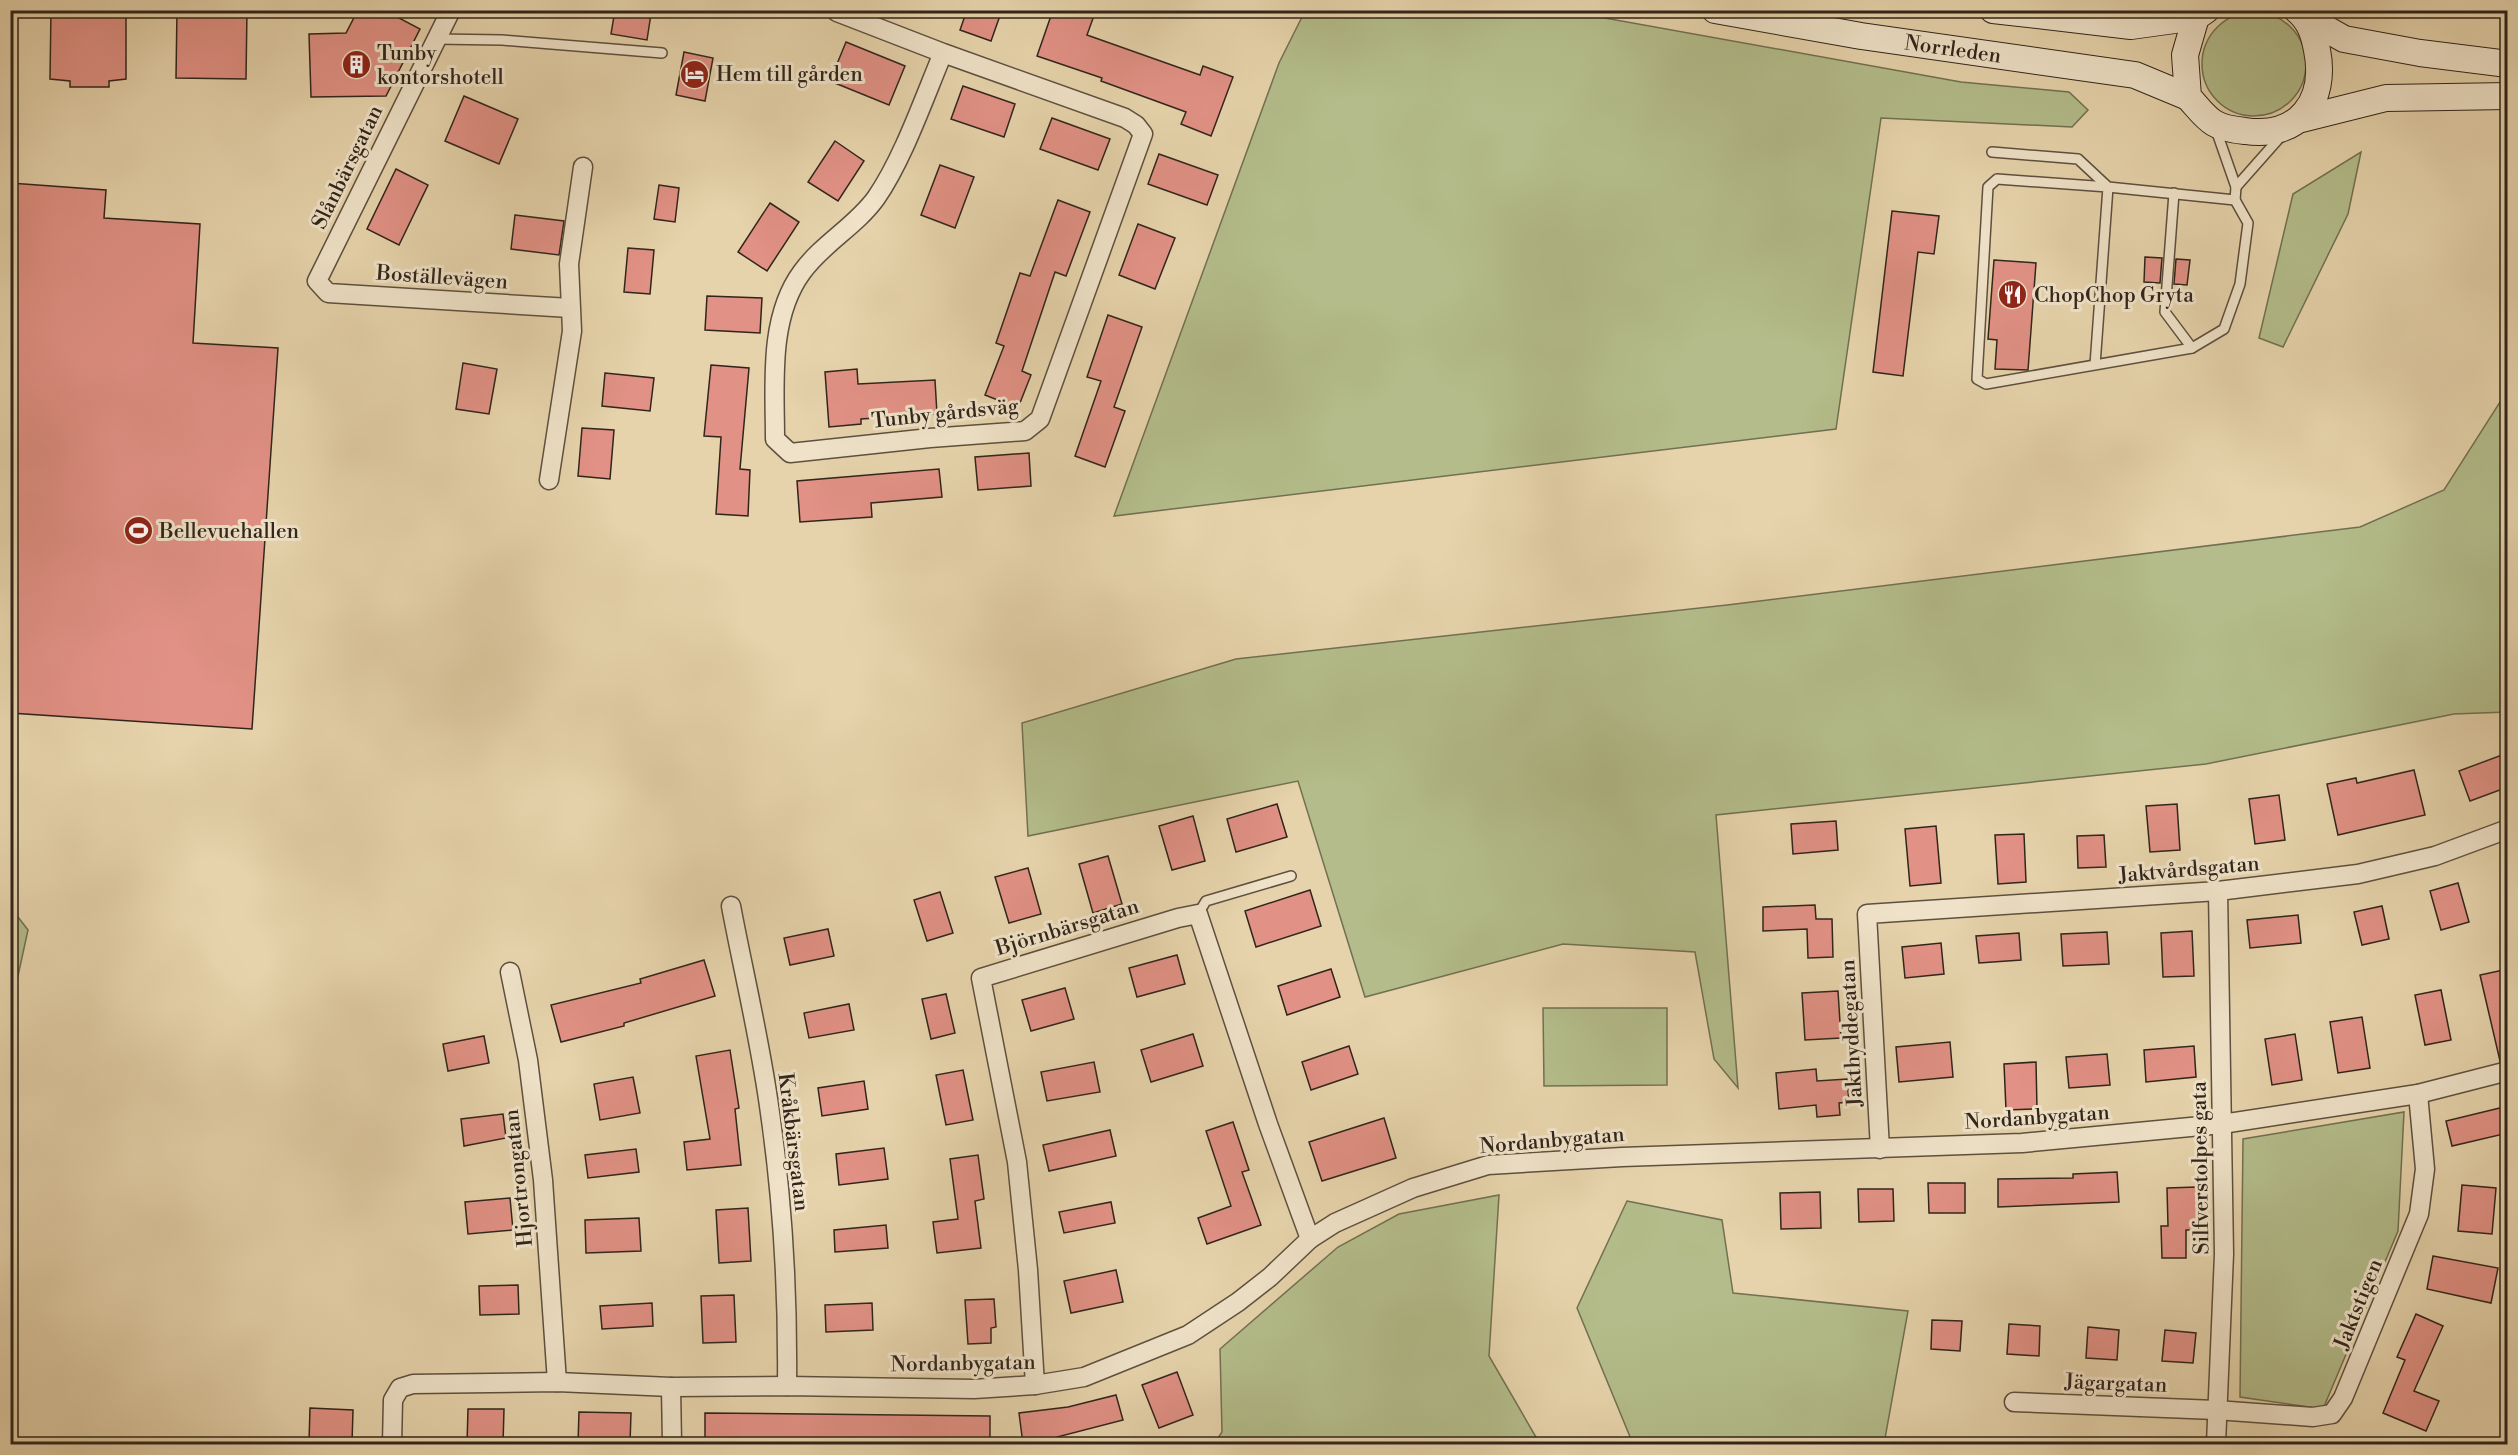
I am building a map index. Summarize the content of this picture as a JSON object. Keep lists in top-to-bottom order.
{
  "streets": {
    "main road": ["Norrleden"],
    "street": [
      "Slånbärsgatan",
      "Boställevägen",
      "Tunby gårdsväg",
      "Jaktvårdsgatan",
      "Björnbärsgatan",
      "Jakthyddegatan",
      "Nordanbygatan",
      "Kråkbärsgatan",
      "Silfverstolpes gata",
      "Hjortrongatan",
      "Jaktstigen",
      "Jägargatan"
    ]
  },
  "crossings": [
    ["Slånbärsgatan", "Boställevägen"],
    ["Jaktvårdsgatan", "Jakthyddegatan"],
    ["Jaktvårdsgatan", "Silfverstolpes gata"],
    ["Björnbärsgatan", "Nordanbygatan"],
    ["Jakthyddegatan", "Nordanbygatan"],
    ["Nordanbygatan", "Kråkbärsgatan"],
    ["Nordanbygatan", "Silfverstolpes gata"],
    ["Nordanbygatan", "Hjortrongatan"],
    ["Nordanbygatan", "Jaktstigen"],
    ["Silfverstolpes gata", "Jaktstigen"],
    ["Silfverstolpes gata", "Jägargatan"],
    ["Jaktstigen", "Jägargatan"]
  ],
  "places": {
    "building": ["Tunby kontorshotell"],
    "hotel": ["Hem till gården"],
    "restaurant": ["ChopChop Gryta"],
    "sports": ["Bellevuehallen"]
  }
}
